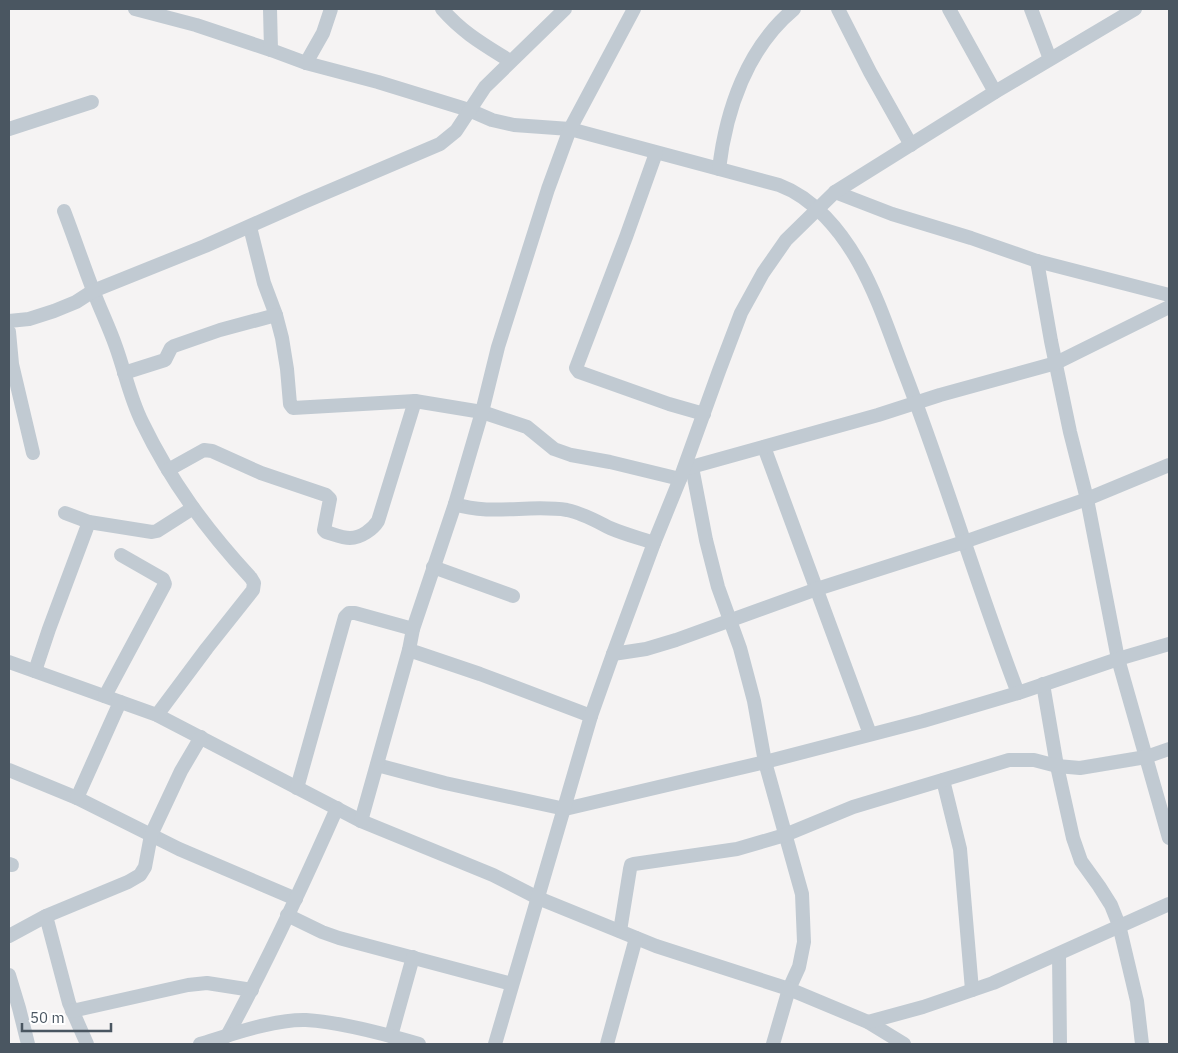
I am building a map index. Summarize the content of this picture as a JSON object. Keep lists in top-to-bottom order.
{
  "scale_bar": "50 m"
}
